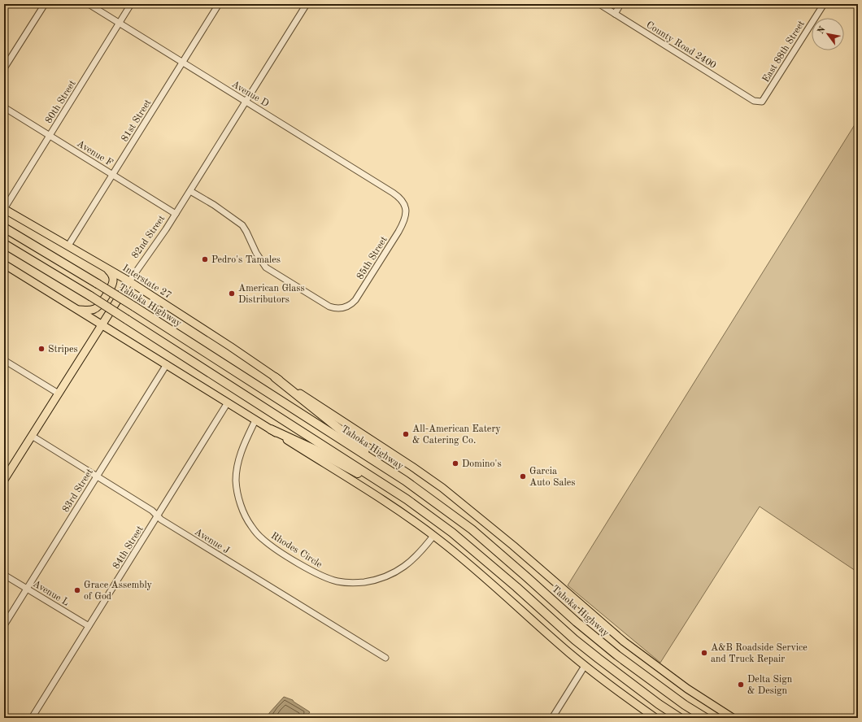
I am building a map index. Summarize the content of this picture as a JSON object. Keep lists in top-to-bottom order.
{
  "streets": {
    "highway": ["Tahoka Highway"],
    "main road": ["82nd Street", "Interstate 27"],
    "street": [
      "County Road 2400",
      "East 88th Street",
      "Avenue D",
      "80th Street",
      "81st Street",
      "Avenue F",
      "85th Street",
      "83rd Street",
      "Avenue J",
      "84th Street",
      "Rhodes Circle",
      "Avenue L"
    ]
  },
  "crossings": [
    ["County Road 2400", "East 88th Street"],
    ["Avenue D", "80th Street"],
    ["Avenue D", "81st Street"],
    ["Avenue D", "82nd Street"],
    ["Avenue D", "85th Street"],
    ["80th Street", "Avenue F"],
    ["80th Street", "Interstate 27"],
    ["81st Street", "Avenue F"],
    ["81st Street", "Interstate 27"],
    ["Avenue F", "82nd Street"],
    ["82nd Street", "85th Street"],
    ["82nd Street", "Interstate 27"],
    ["82nd Street", "Avenue J"],
    ["Interstate 27", "Tahoka Highway"],
    ["83rd Street", "Avenue J"],
    ["83rd Street", "Avenue L"],
    ["Avenue J", "84th Street"],
    ["84th Street", "Avenue L"]
  ],
  "places": [
    "Pedro's Tamales",
    "American Glass Distributors",
    "Stripes",
    "All-American Eatery & Catering Co.",
    "Domino's",
    "Garcia Auto Sales",
    "Grace Assembly of God",
    "A&B Roadside Service and Truck Repair",
    "Delta Sign & Design"
  ],
  "north": "top left"
}
